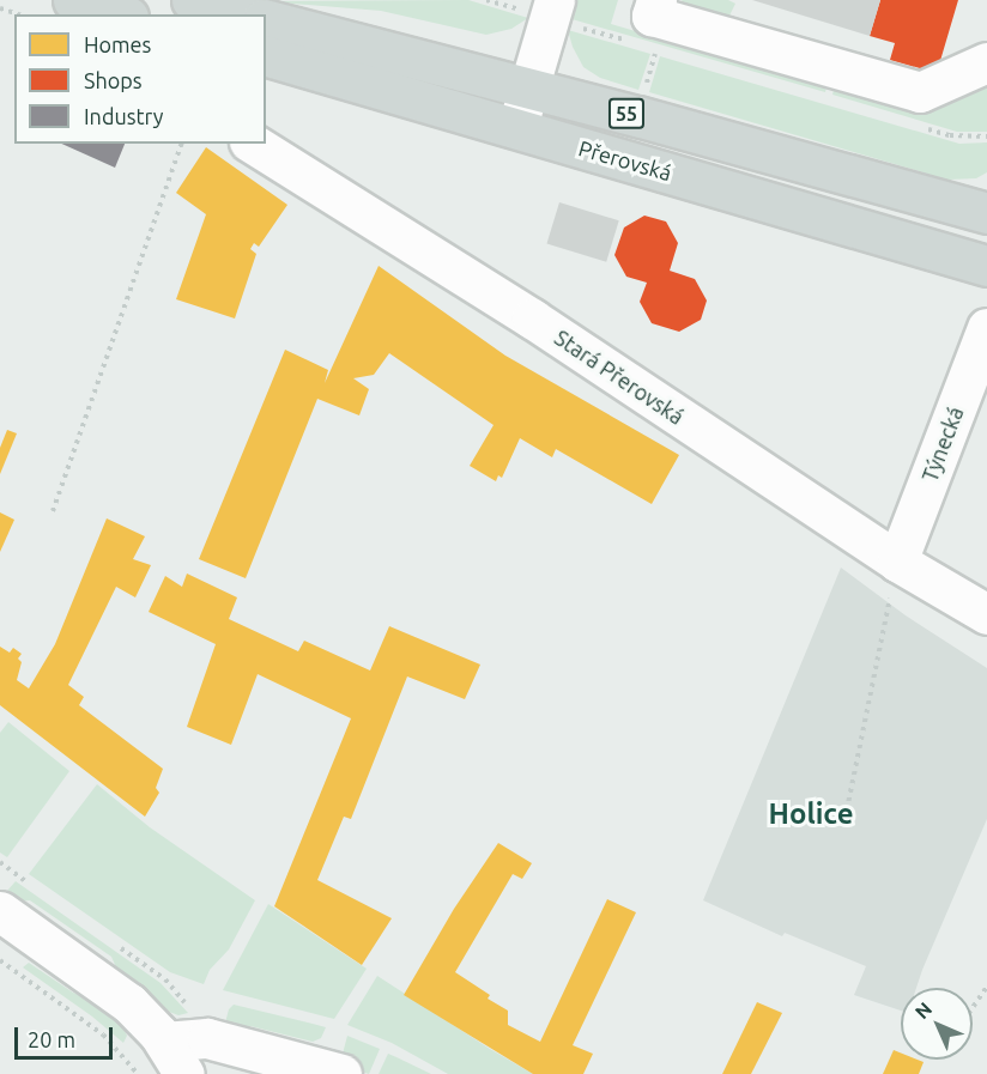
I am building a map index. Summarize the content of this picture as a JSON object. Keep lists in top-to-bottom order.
{
  "streets": {
    "main road": ["55", "Přerovská"],
    "street": ["Stará Přerovská", "Týnecká"]
  },
  "crossings": [
    ["Stará Přerovská", "Týnecká"]
  ],
  "districts": ["Holice"],
  "legend": ["Homes", "Shops", "Industry"],
  "scale_bar": "20 m",
  "north": "top left"
}
